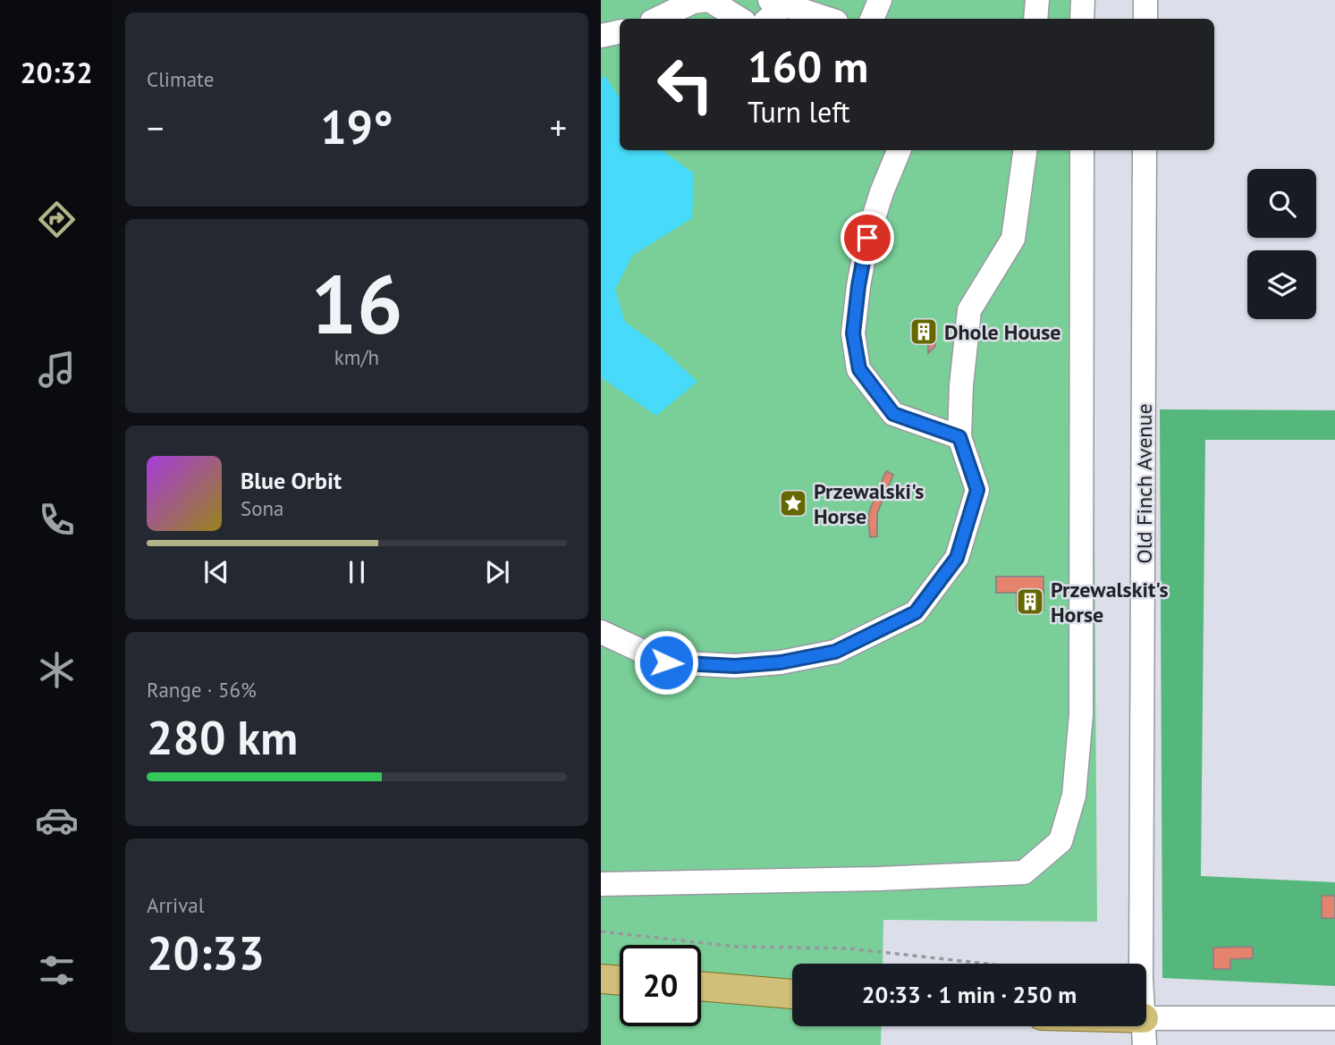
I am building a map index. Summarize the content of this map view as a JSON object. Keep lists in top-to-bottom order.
{
  "streets": {
    "street": ["Old Finch Avenue"]
  },
  "places": {
    "building": ["Dhole House", "Przewalskit's Horse"],
    "place": ["Przewalski's Horse"]
  },
  "page": {
    "tabs": "20:32",
    "tile": [
      "Climate",
      ["16", "km/h"],
      ["Range · 56%", "280 km"],
      ["Arrival", "20:33"]
    ],
    "turn": ["160 m", "Turn left"],
    "heat": ["−", "19°", "+"],
    "song": ["Blue Orbit", "Sona"],
    "limit": "20",
    "trip": "20:33 · 1 min · 250 m"
  }
}
